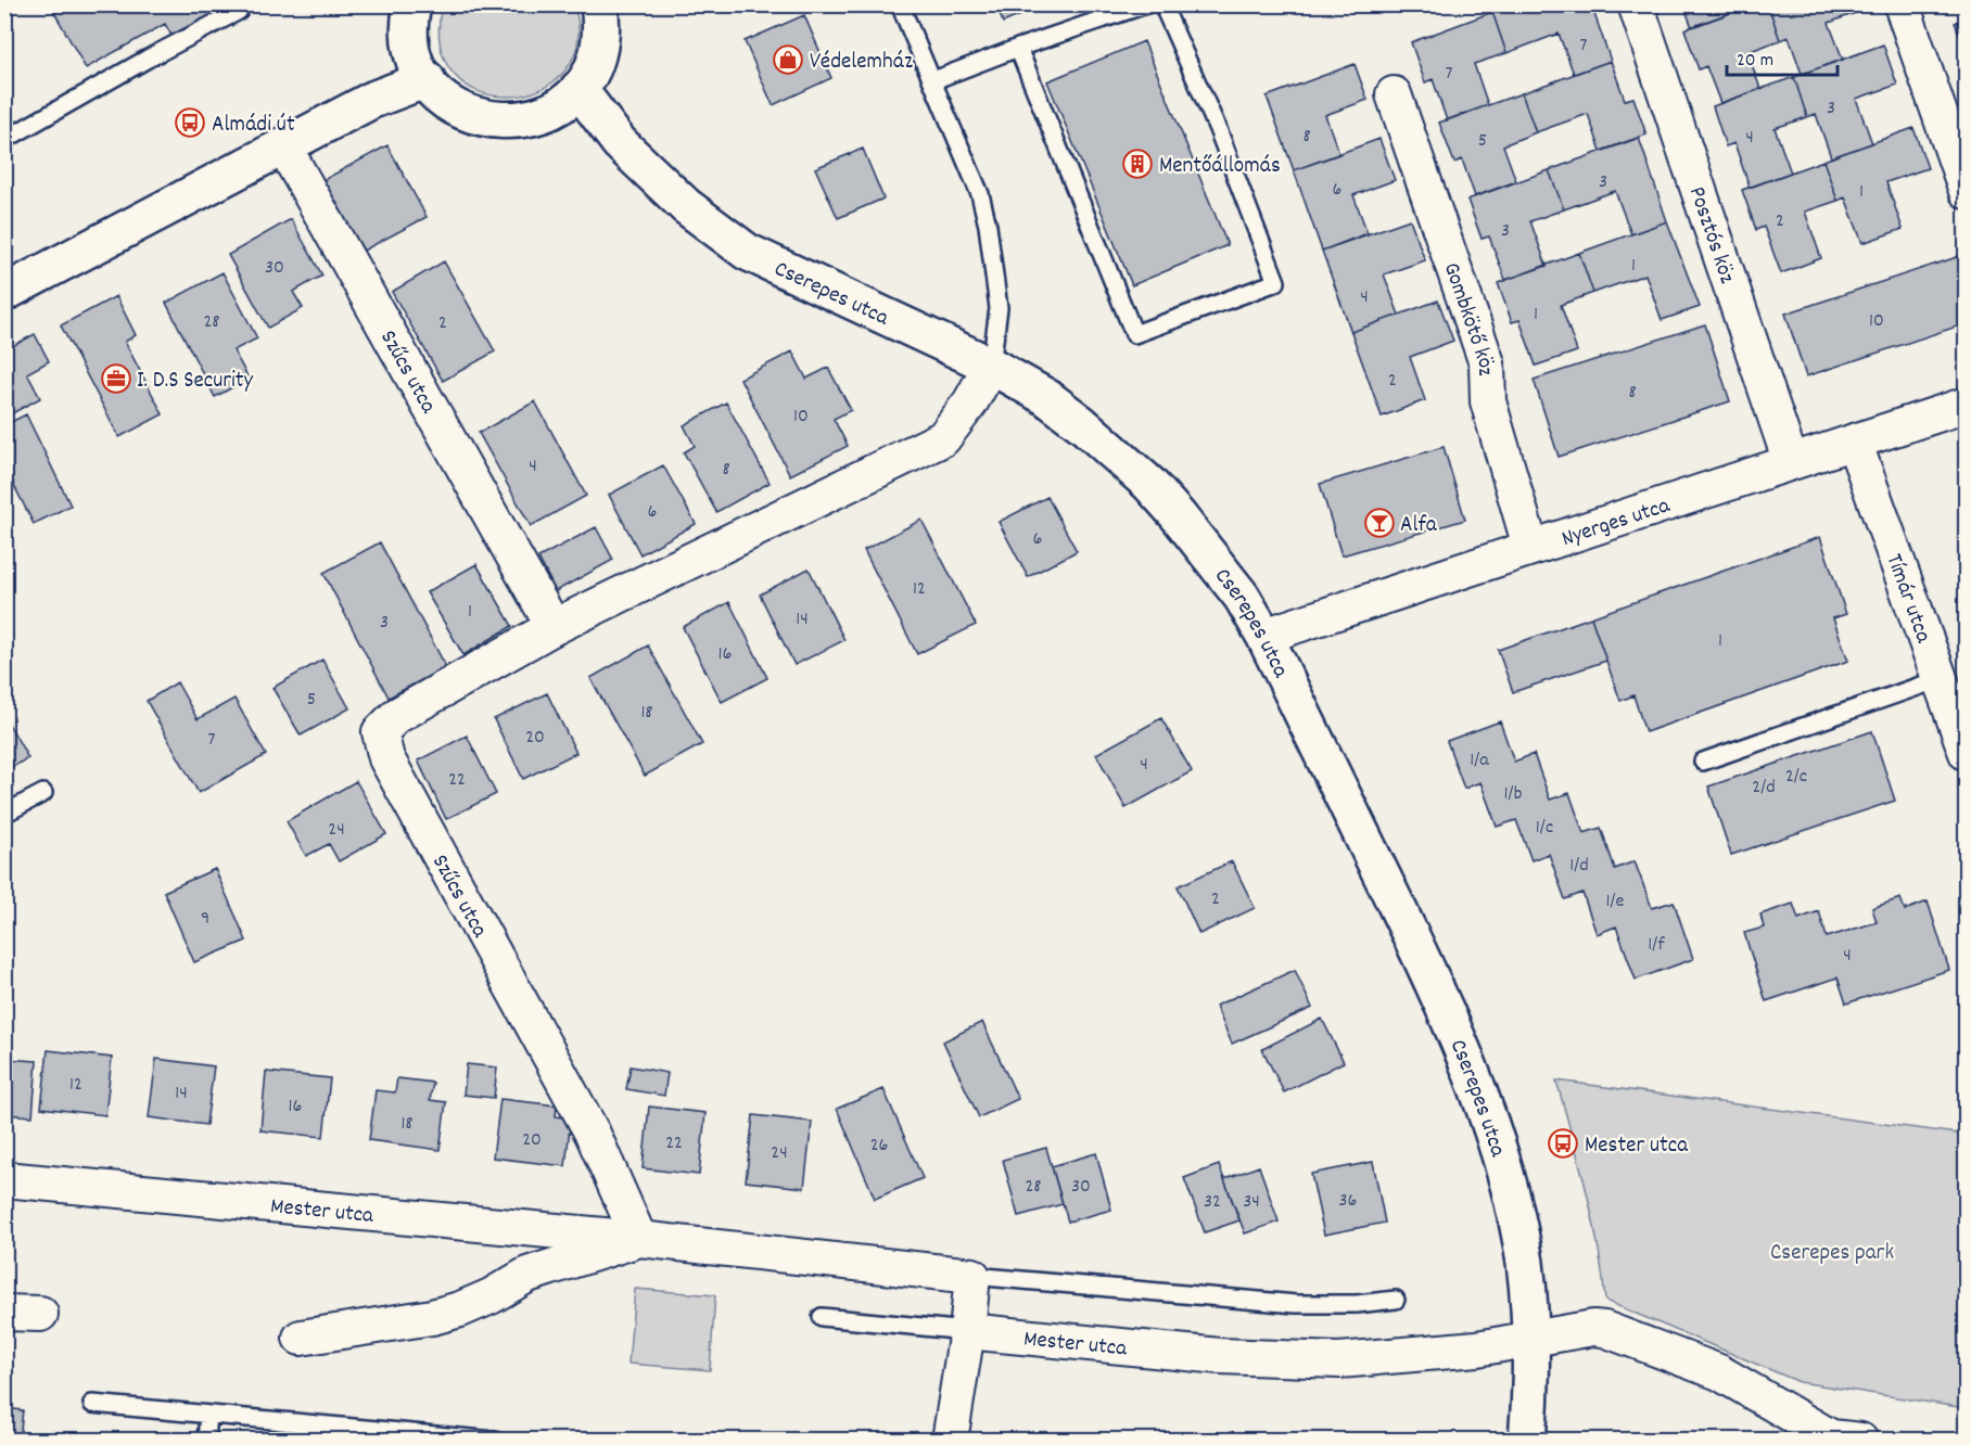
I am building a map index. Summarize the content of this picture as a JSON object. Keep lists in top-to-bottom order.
{
  "streets": {
    "street": [
      "Posztós köz",
      "Cserepes utca",
      "Gombkötő köz",
      "Szűcs utca",
      "Nyerges utca",
      "Tímár utca",
      "Mester utca"
    ]
  },
  "crossings": [
    ["Posztós köz", "Nyerges utca"],
    ["Cserepes utca", "Szűcs utca"],
    ["Cserepes utca", "Nyerges utca"],
    ["Cserepes utca", "Mester utca"],
    ["Gombkötő köz", "Nyerges utca"],
    ["Szűcs utca", "Mester utca"],
    ["Nyerges utca", "Tímár utca"]
  ],
  "parks": ["Cserepes park"],
  "places": {
    "shop": ["Védelemház"],
    "bus stop": ["Almádi út", "Mester utca"],
    "building": ["Mentőállomás"],
    "office": ["I. D.S Security"],
    "bar": ["Alfa"]
  },
  "house_numbers": [
    "7",
    "7",
    "3",
    "8",
    "4",
    "5",
    "3",
    "6",
    "1",
    "2",
    "3",
    "1",
    "30",
    "4",
    "1",
    "10",
    "28",
    "2",
    "2",
    "8",
    "10",
    "4",
    "8",
    "6",
    "6",
    "12",
    "1",
    "14",
    "3",
    "1",
    "16",
    "5",
    "18",
    "20",
    "7",
    "1/a",
    "4",
    "2/c",
    "22",
    "2/d",
    "1/b",
    "1/c",
    "24",
    "1/d",
    "2",
    "1/e",
    "9",
    "1/f",
    "4",
    "12",
    "14",
    "16",
    "18",
    "20",
    "22",
    "26",
    "24",
    "28",
    "30",
    "36",
    "32",
    "34"
  ],
  "scale_bar": "20 m"
}
